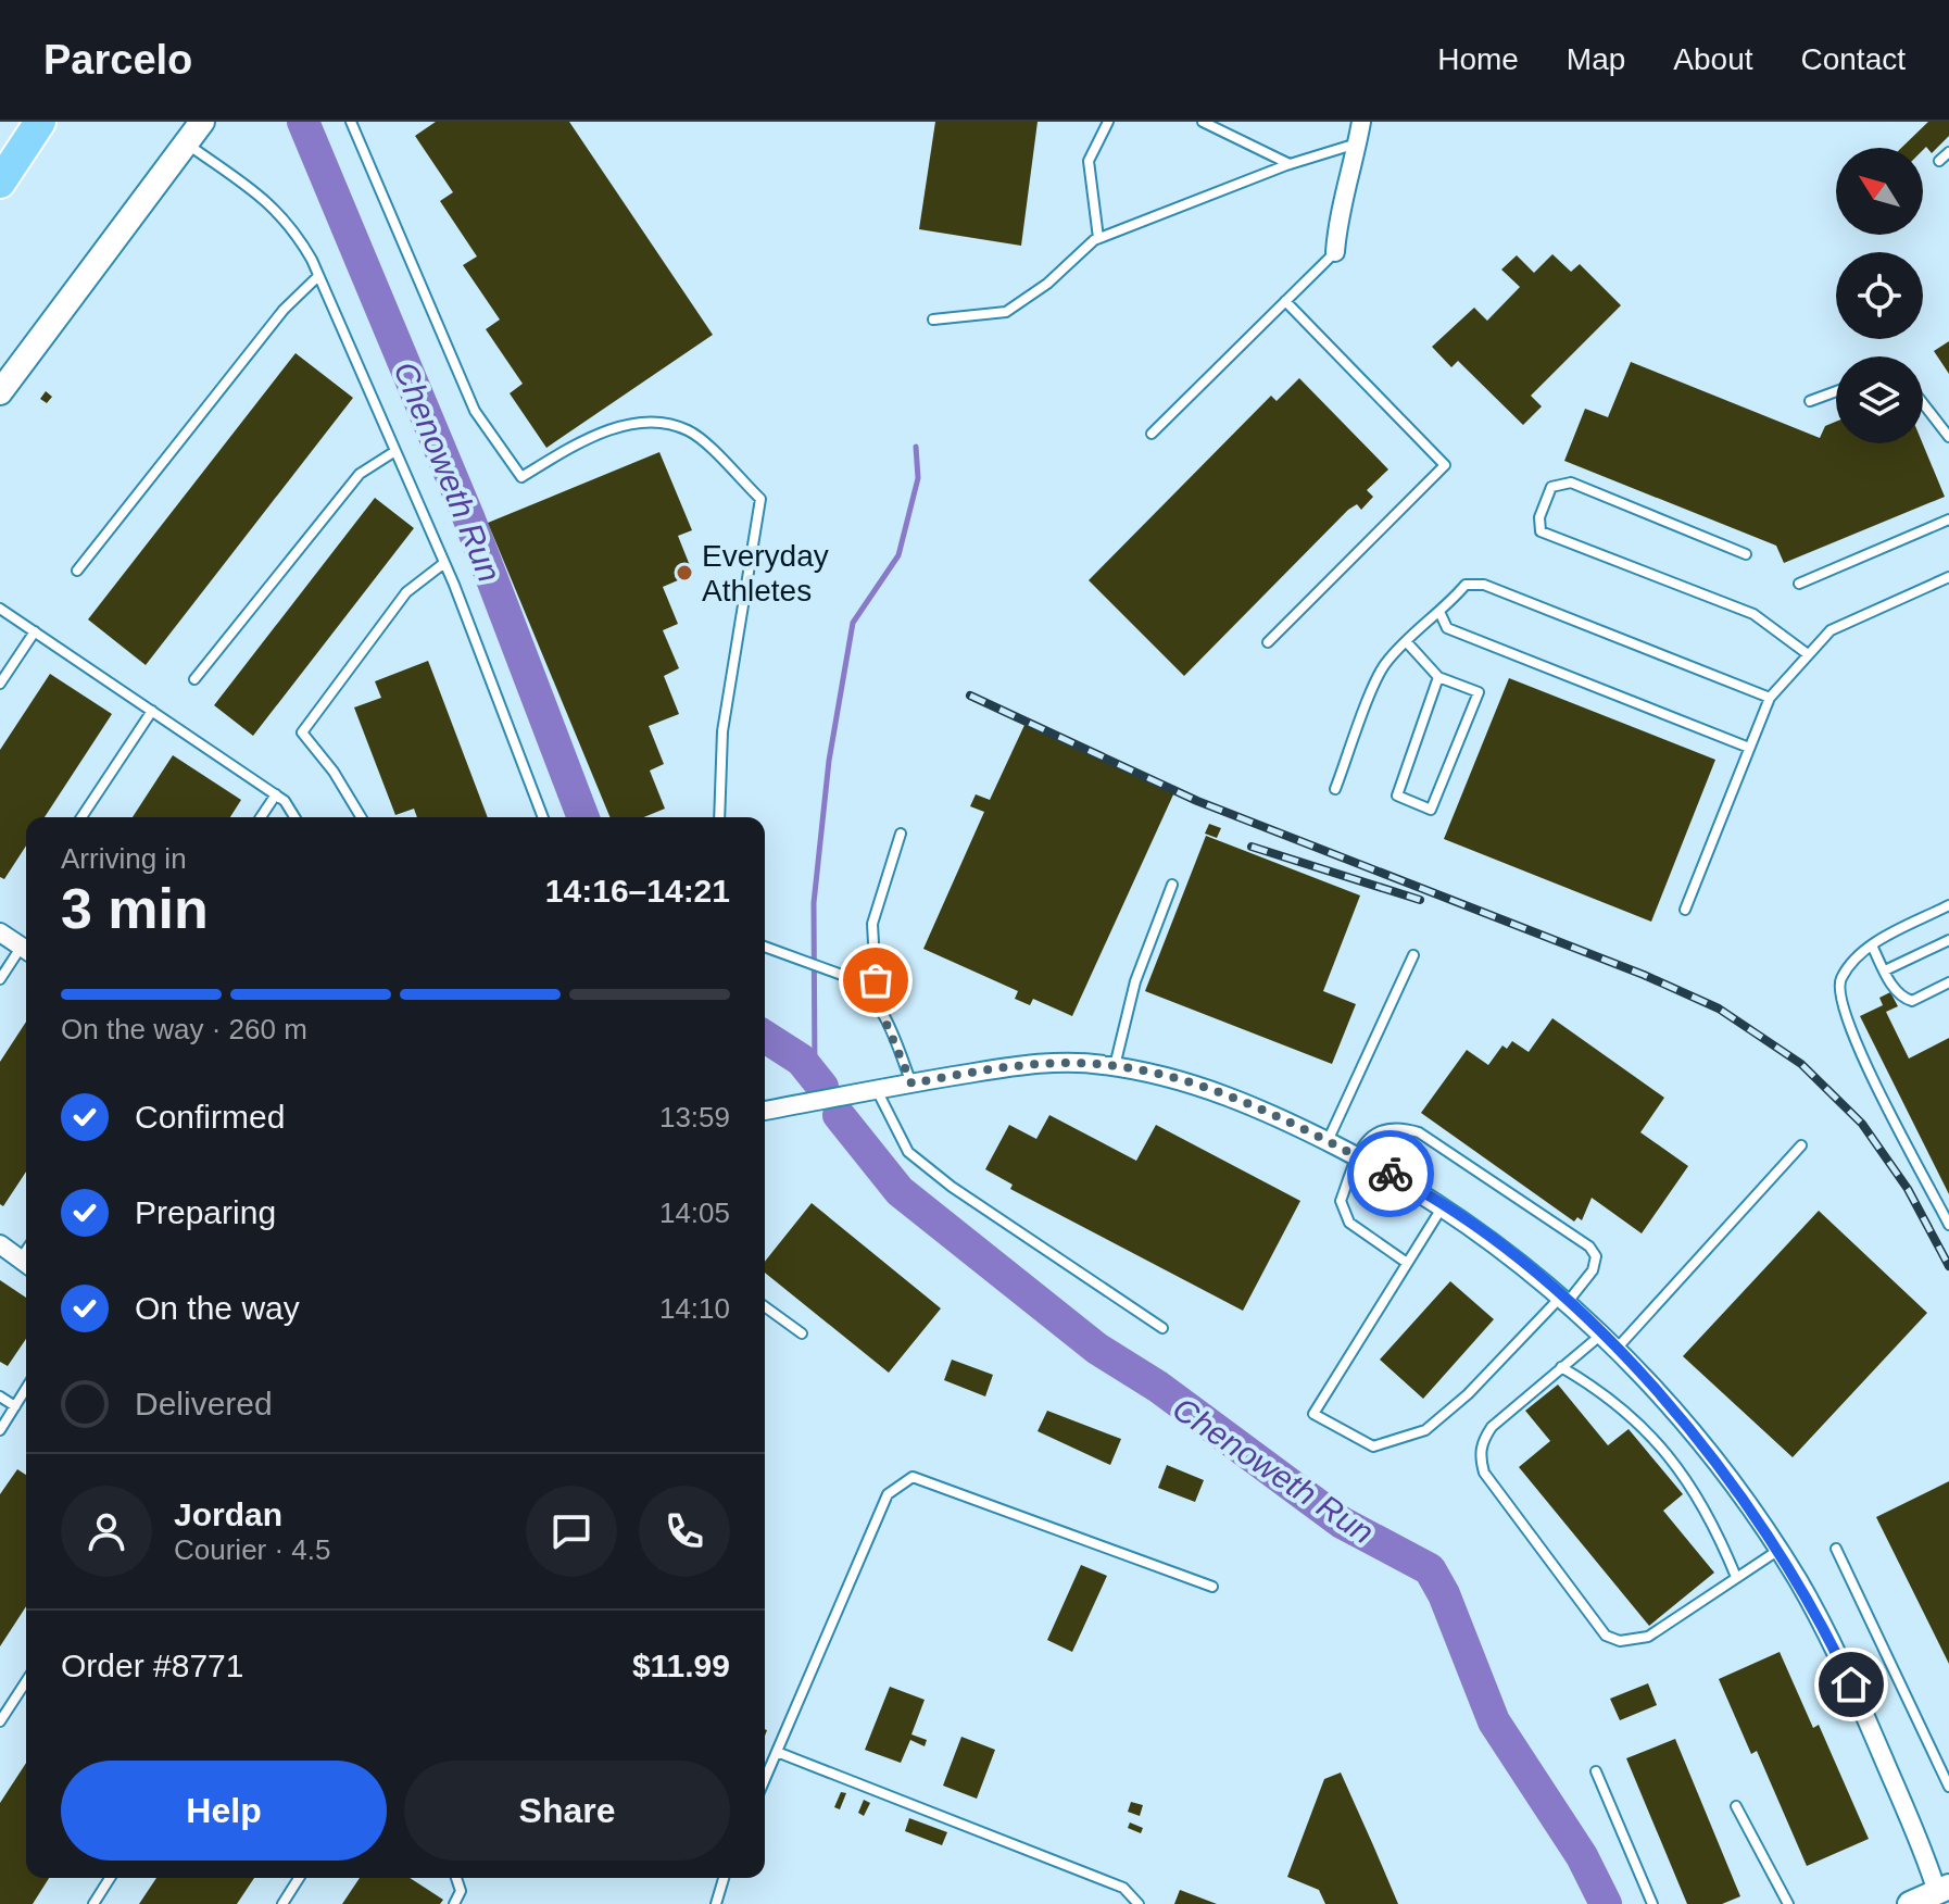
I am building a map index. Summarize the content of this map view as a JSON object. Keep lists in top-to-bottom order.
{
  "water": ["Chenoweth Run"],
  "places": ["Everyday Athletes"],
  "north": "top left",
  "page": {
    "header": "Parcelo",
    "nav": [
      "Home",
      "Map",
      "About",
      "Contact"
    ],
    "heading": ["3 min", "Arriving in", "14:16–14:21"],
    "panel": [
      "Jordan",
      "Courier · 4.5",
      "Order #8771",
      "$11.99"
    ],
    "bar": "On the way · 260 m",
    "list": [
      ["Confirmed", "13:59"],
      ["Preparing", "14:05"],
      ["On the way", "14:10"],
      "Delivered"
    ],
    "buttons": ["Help", "Share"]
  }
}
